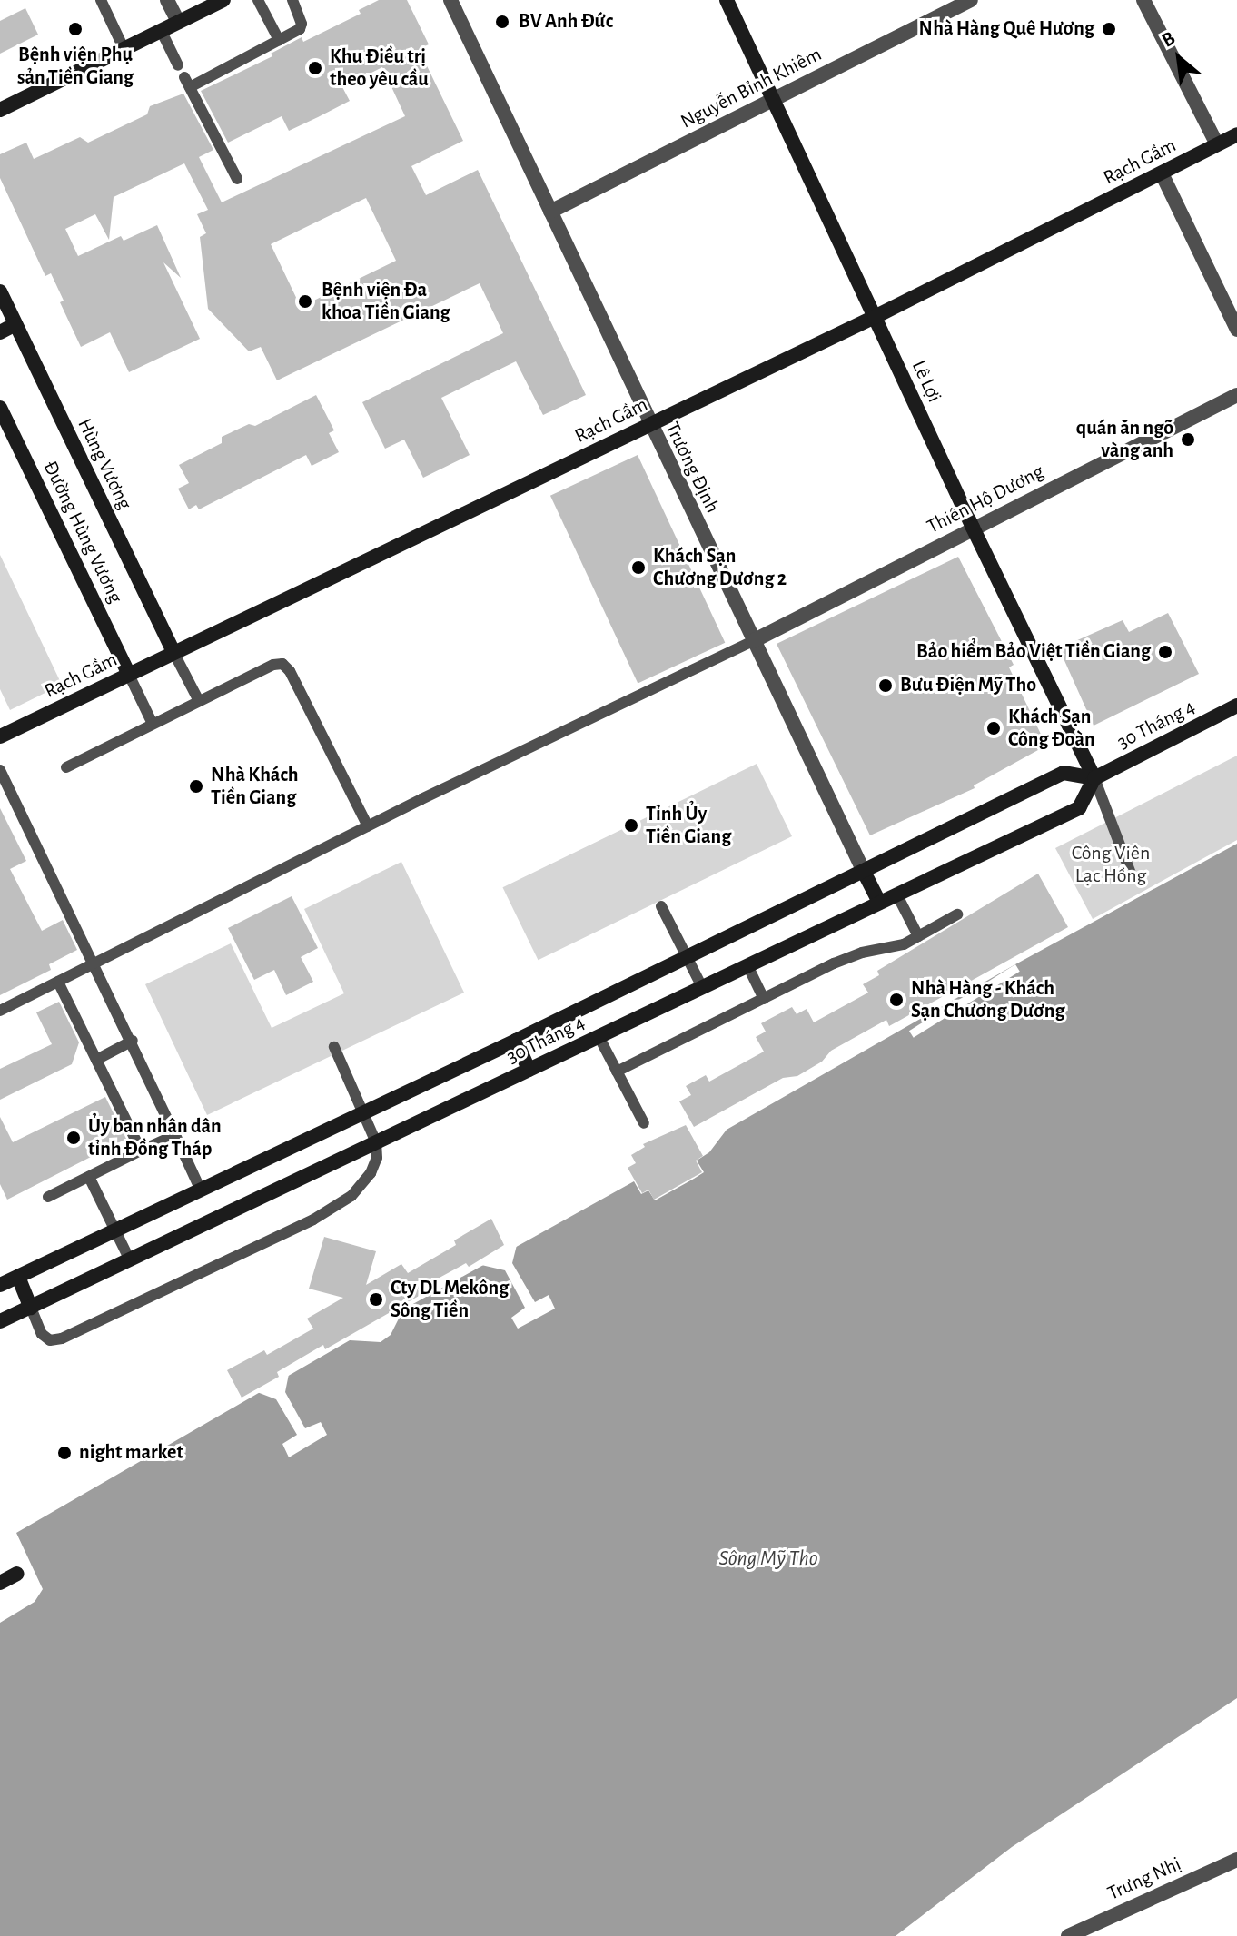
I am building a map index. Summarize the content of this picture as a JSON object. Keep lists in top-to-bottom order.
{
  "streets": {
    "main road": [
      "Rạch Gầm",
      "Lê Lợi",
      "Hùng Vương",
      "Đường Hùng Vương",
      "30 Tháng 4"
    ],
    "street": [
      "Nguyễn Bỉnh Khiêm",
      "Trương Định",
      "Thiên Hộ Dương",
      "Trưng Nhị"
    ]
  },
  "crossings": [
    ["Nguyễn Bỉnh Khiêm", "Lê Lợi"],
    ["Nguyễn Bỉnh Khiêm", "Trương Định"],
    ["Rạch Gầm", "Lê Lợi"],
    ["Rạch Gầm", "Hùng Vương"],
    ["Rạch Gầm", "Trương Định"],
    ["Rạch Gầm", "Đường Hùng Vương"],
    ["Lê Lợi", "Thiên Hộ Dương"],
    ["Lê Lợi", "30 Tháng 4"],
    ["Trương Định", "Thiên Hộ Dương"],
    ["Trương Định", "30 Tháng 4"]
  ],
  "water": ["Sông Mỹ Tho"],
  "parks": ["Công Viên Lạc Hồng"],
  "places": [
    "BV Anh Đức",
    "Bệnh viện Phụ sản Tiền Giang",
    "Nhà Hàng Quê Hương",
    "Khu Điều trị theo yêu cầu",
    "Bệnh viện Đa khoa Tiền Giang",
    "quán ăn ngõ vàng anh",
    "Khách Sạn Chương Dương 2",
    "Bảo hiểm Bảo Việt Tiền Giang",
    "Bưu Điện Mỹ Tho",
    "Khách Sạn Công Đoàn",
    "Nhà Khách Tiền Giang",
    "Tỉnh Ủy Tiền Giang",
    "Nhà Hàng - Khách Sạn Chương Dương",
    "Ủy ban nhân dân tỉnh Đồng Tháp",
    "Cty DL Mekông Sông Tiền",
    "night market"
  ],
  "north": "top left"
}
